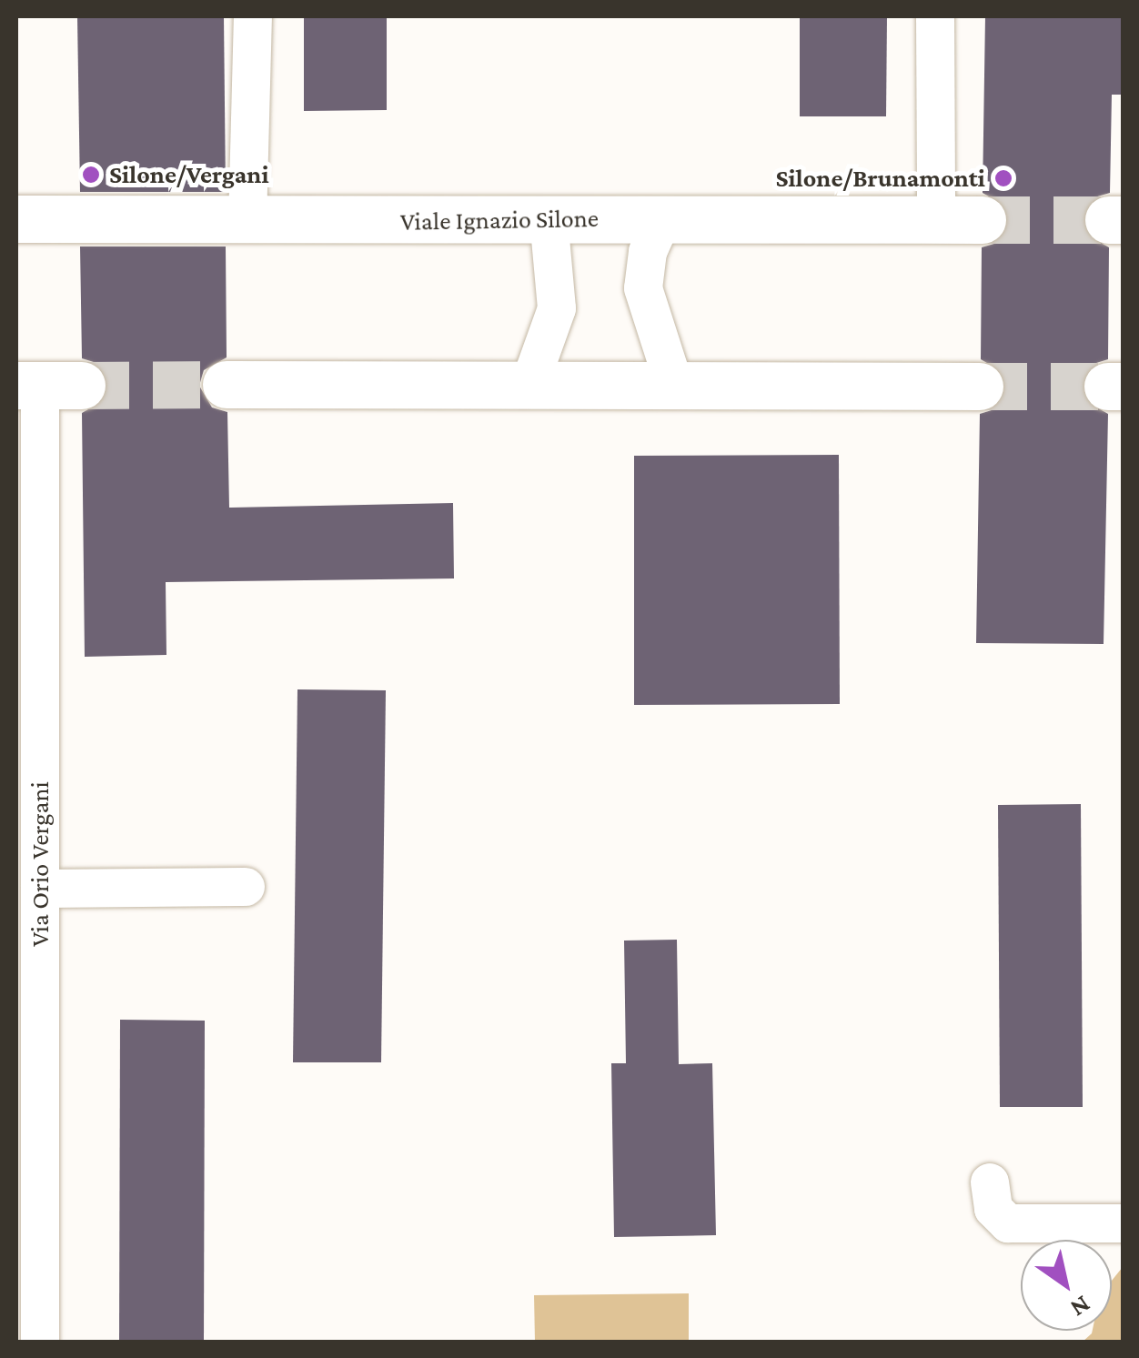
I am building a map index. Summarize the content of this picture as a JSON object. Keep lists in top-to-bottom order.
{
  "streets": {
    "street": ["Viale Ignazio Silone", "Via Orio Vergani"]
  },
  "places": ["Silone/Vergani", "Silone/Brunamonti"],
  "north": "bottom right"
}
